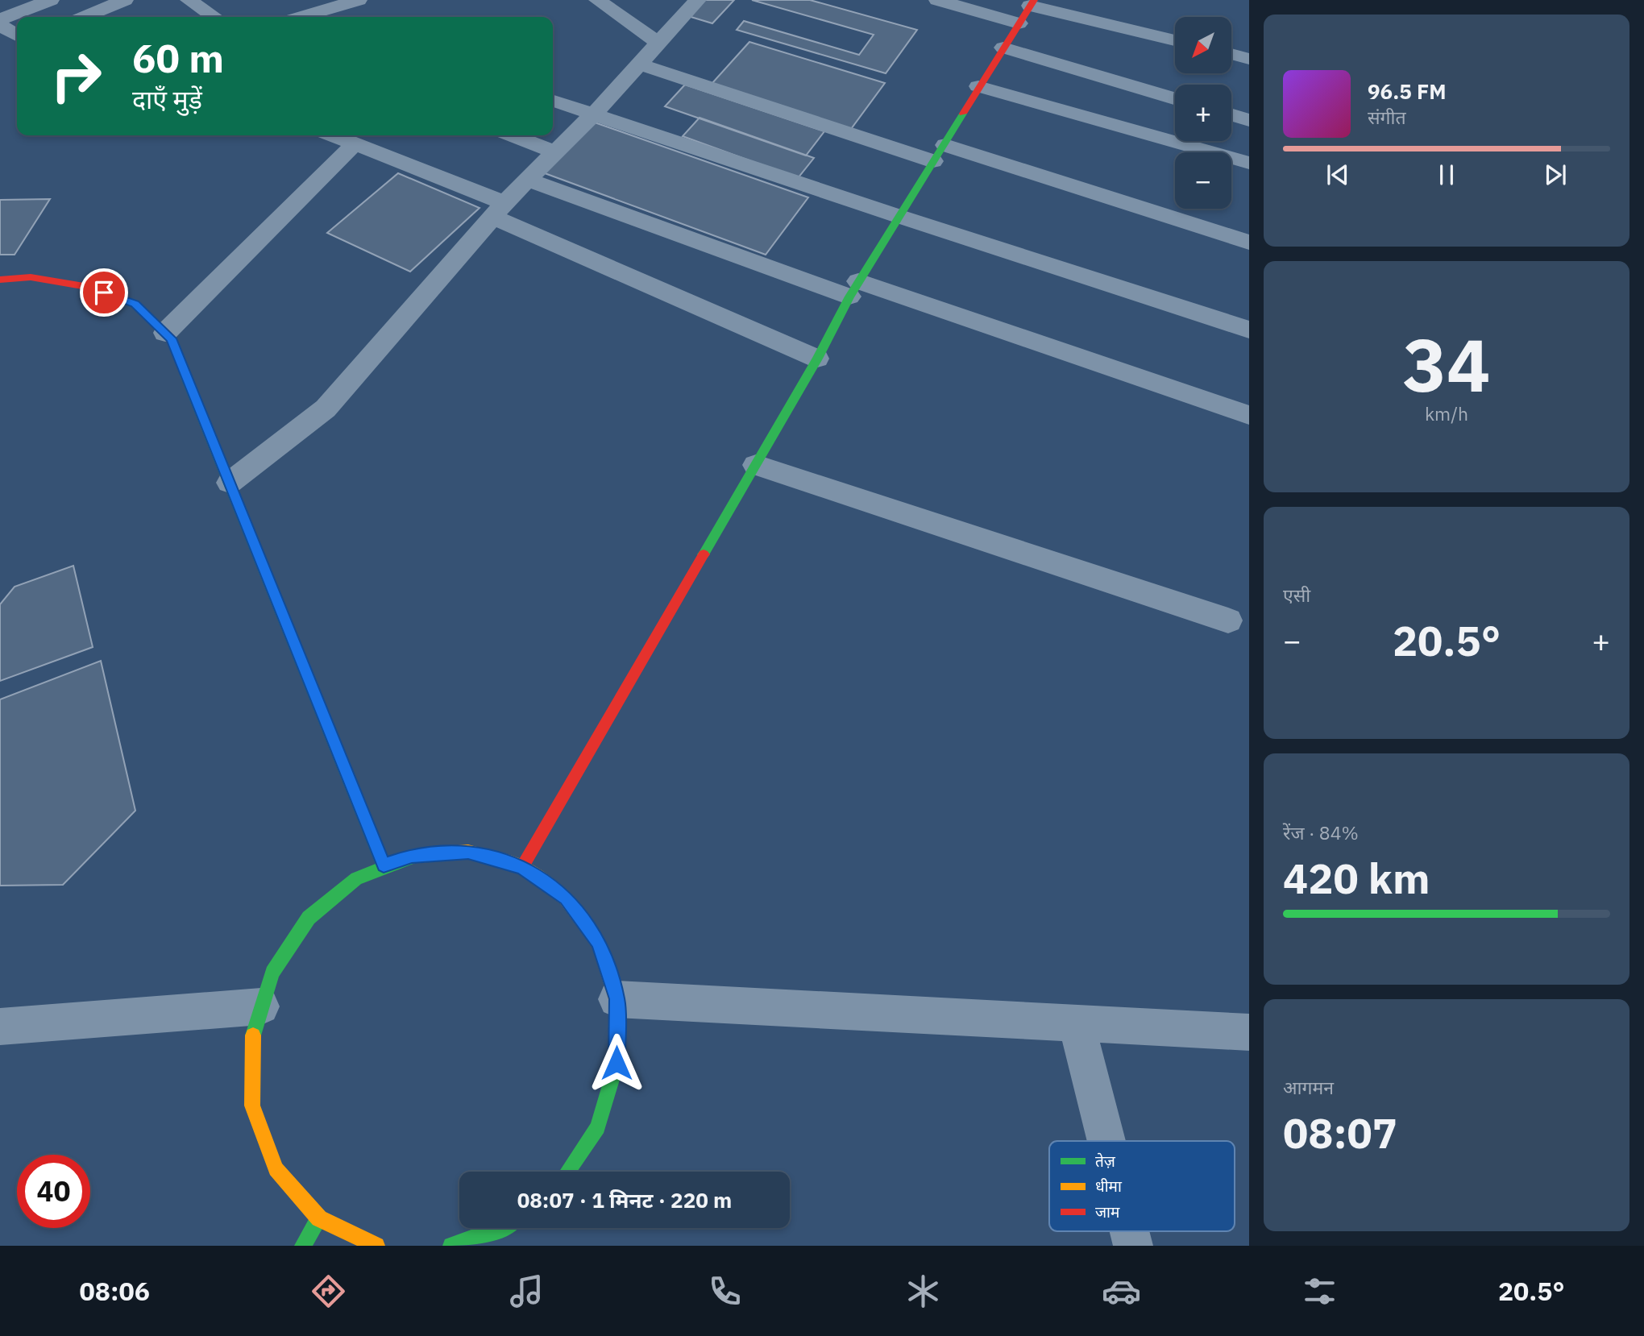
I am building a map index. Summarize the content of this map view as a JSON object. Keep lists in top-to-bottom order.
{
  "legend": ["तेज़", "धीमा", "जाम"],
  "north": "bottom left",
  "page": {
    "map_buttons": ["+", "−"],
    "turn": ["60 m", "दाएँ मुड़ें"],
    "song": ["96.5 FM", "संगीत"],
    "tile": [
      ["34", "km/h"],
      "एसी",
      ["रेंज · 84%", "420 km"],
      ["आगमन", "08:07"]
    ],
    "heat": ["−", "20.5°", "+"],
    "limit": "40",
    "trip": "08:07 · 1 मिनट · 220 m",
    "tabs": ["08:06", "20.5°"]
  }
}
